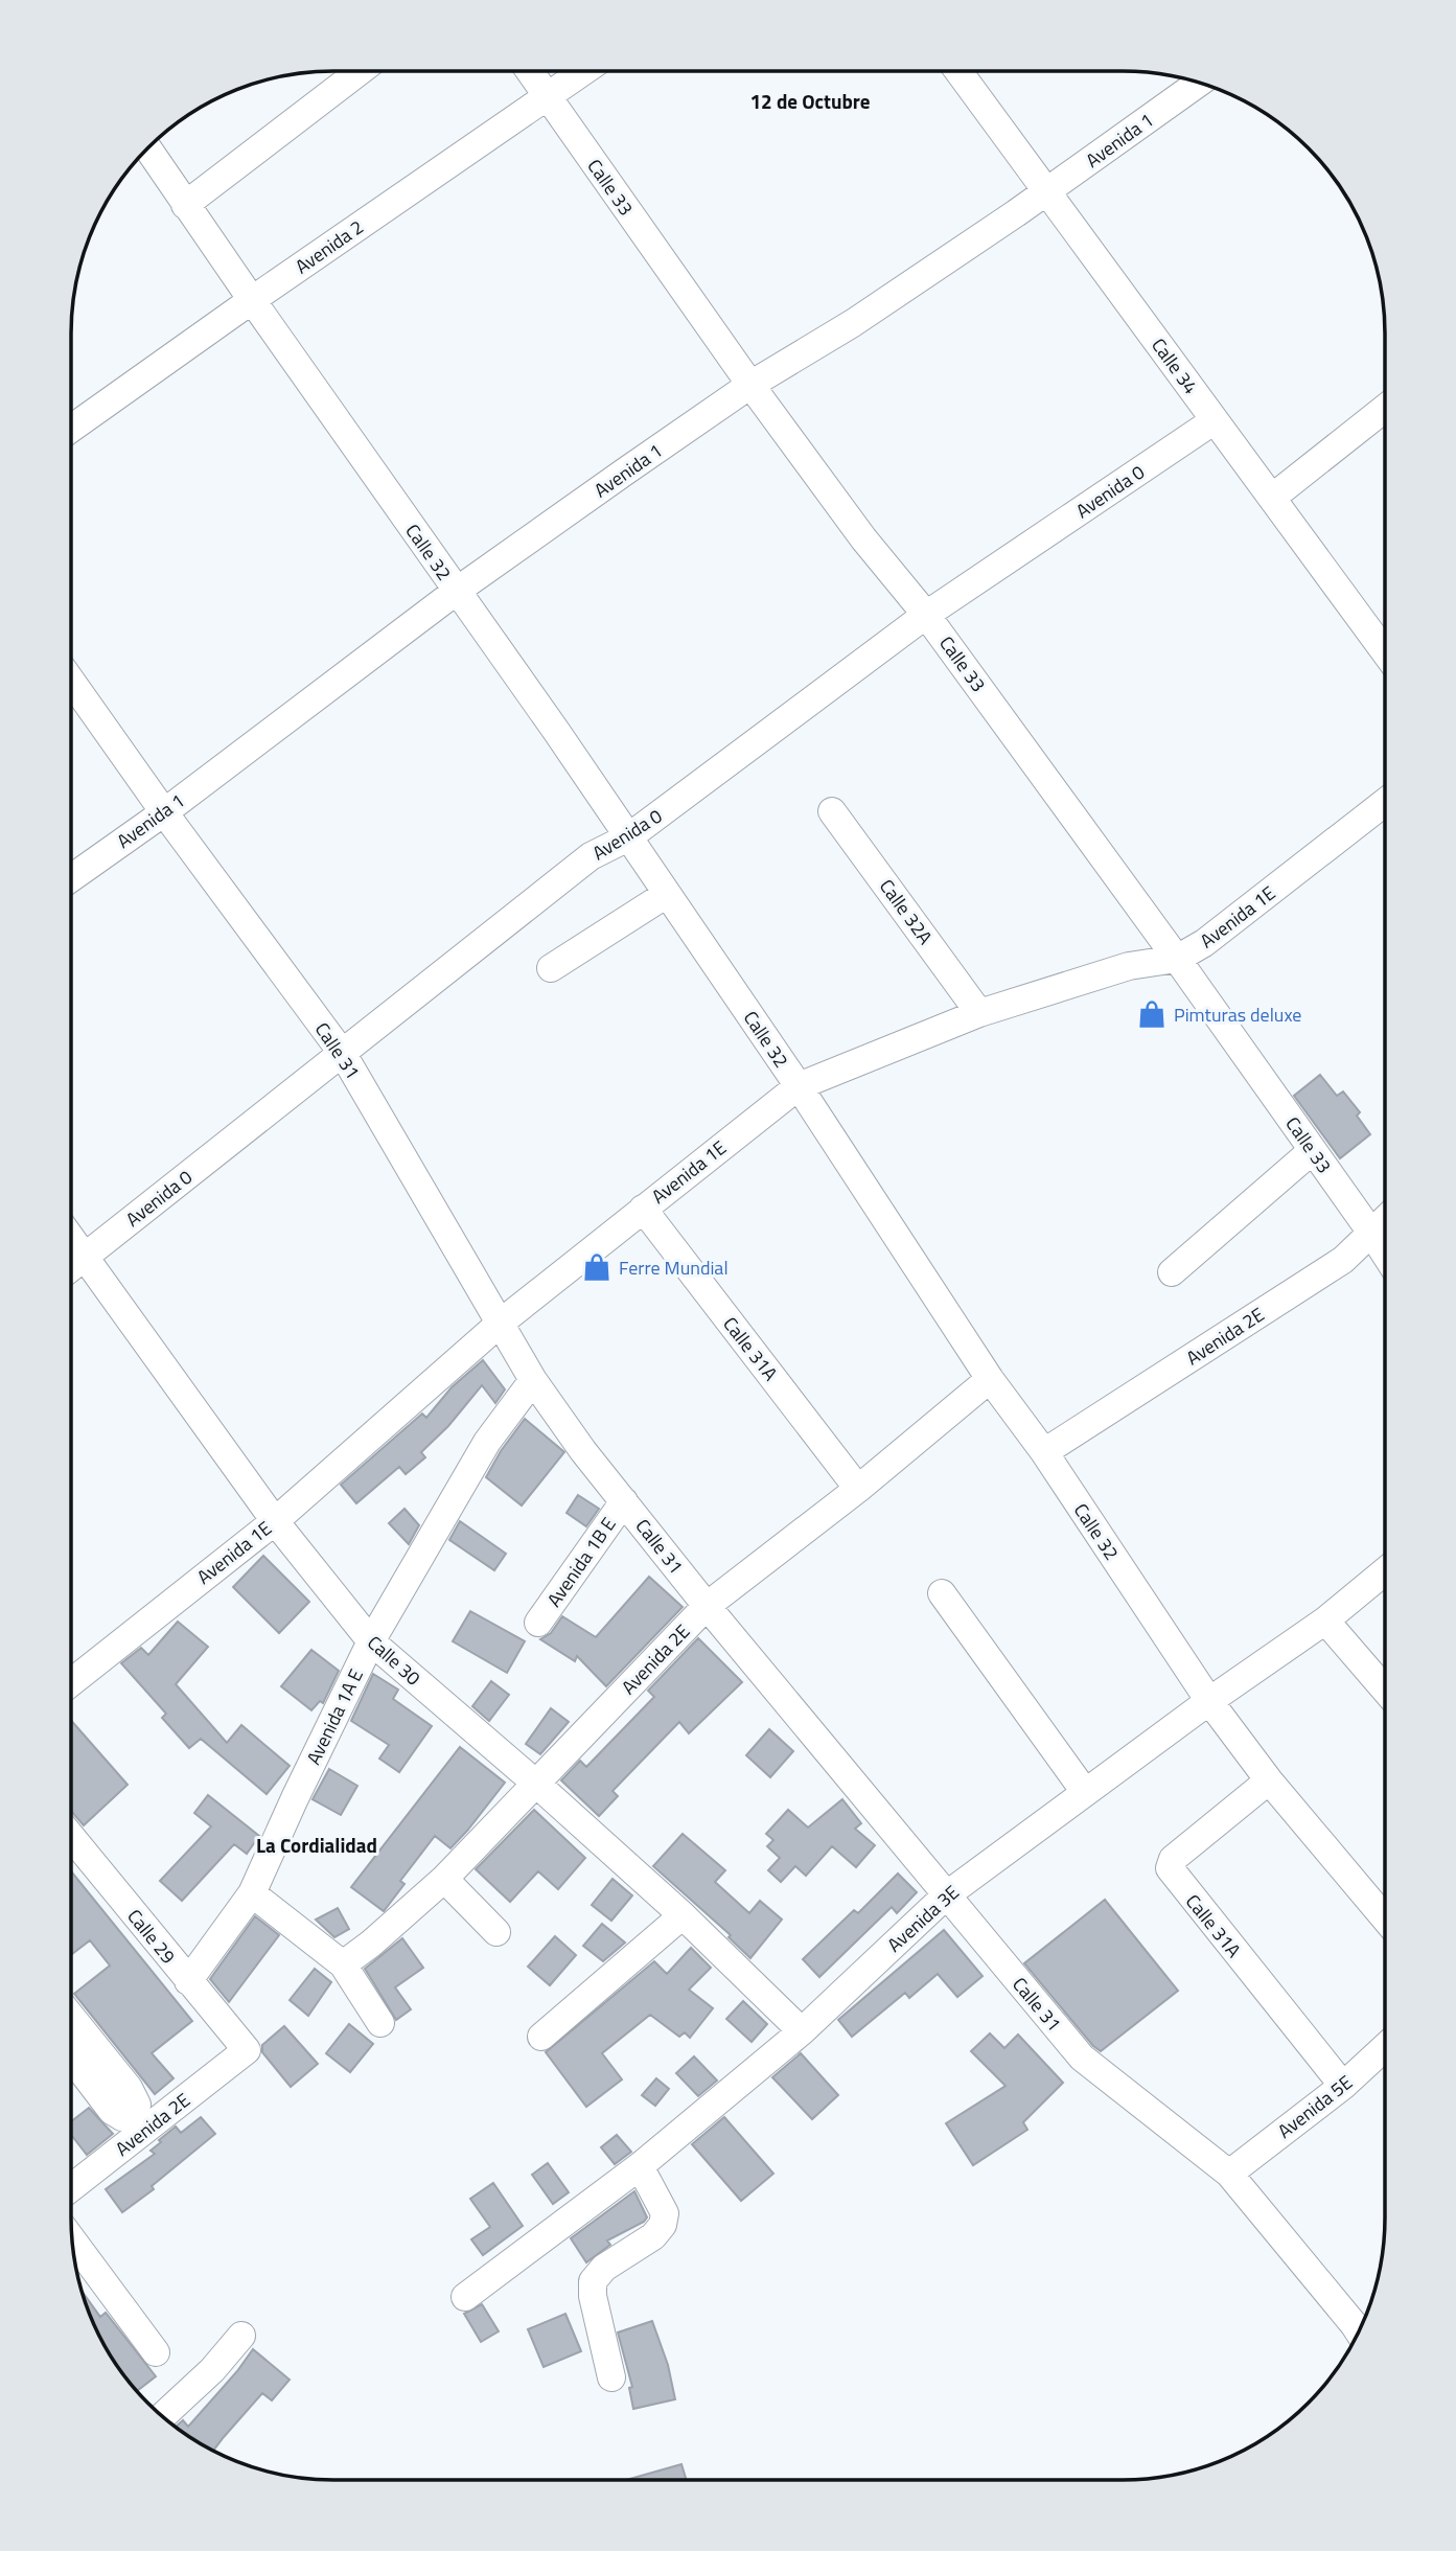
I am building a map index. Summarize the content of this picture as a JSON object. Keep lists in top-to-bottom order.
{
  "streets": {
    "street": [
      "Avenida 1",
      "Calle 33",
      "Avenida 2",
      "Calle 34",
      "Avenida 0",
      "Calle 32",
      "Calle 32A",
      "Avenida 1E",
      "Calle 31",
      "Avenida 2E",
      "Calle 31A",
      "Avenida 1B E",
      "Calle 30",
      "Avenida 1A E",
      "Avenida 3E",
      "Calle 29",
      "Avenida 5E"
    ]
  },
  "crossings": [
    ["Avenida 1", "Calle 33"],
    ["Avenida 1", "Calle 34"],
    ["Avenida 1", "Calle 32"],
    ["Avenida 1", "Calle 31"],
    ["Calle 33", "Avenida 2"],
    ["Calle 33", "Avenida 0"],
    ["Calle 33", "Avenida 1E"],
    ["Calle 33", "Avenida 2E"],
    ["Avenida 2", "Calle 32"],
    ["Calle 34", "Avenida 0"],
    ["Avenida 0", "Calle 32"],
    ["Avenida 0", "Calle 31"],
    ["Avenida 0", "Calle 30"],
    ["Calle 32", "Avenida 1E"],
    ["Calle 32", "Avenida 2E"],
    ["Calle 32", "Calle 31A"],
    ["Calle 32", "Avenida 3E"],
    ["Calle 32A", "Avenida 1E"],
    ["Avenida 1E", "Calle 31"],
    ["Avenida 1E", "Calle 31A"],
    ["Avenida 1E", "Calle 30"],
    ["Calle 31", "Avenida 2E"],
    ["Calle 31", "Avenida 1B E"],
    ["Calle 31", "Avenida 1A E"],
    ["Calle 31", "Avenida 3E"],
    ["Calle 31", "Avenida 5E"],
    ["Avenida 2E", "Calle 31A"],
    ["Avenida 2E", "Calle 30"],
    ["Avenida 2E", "Calle 29"],
    ["Calle 31A", "Avenida 5E"],
    ["Calle 30", "Avenida 1A E"],
    ["Calle 30", "Avenida 3E"],
    ["Avenida 1A E", "Calle 29"]
  ],
  "districts": ["12 de Octubre", "La Cordialidad"],
  "places": {
    "shop": ["Pimturas deluxe", "Ferre Mundial"]
  }
}
